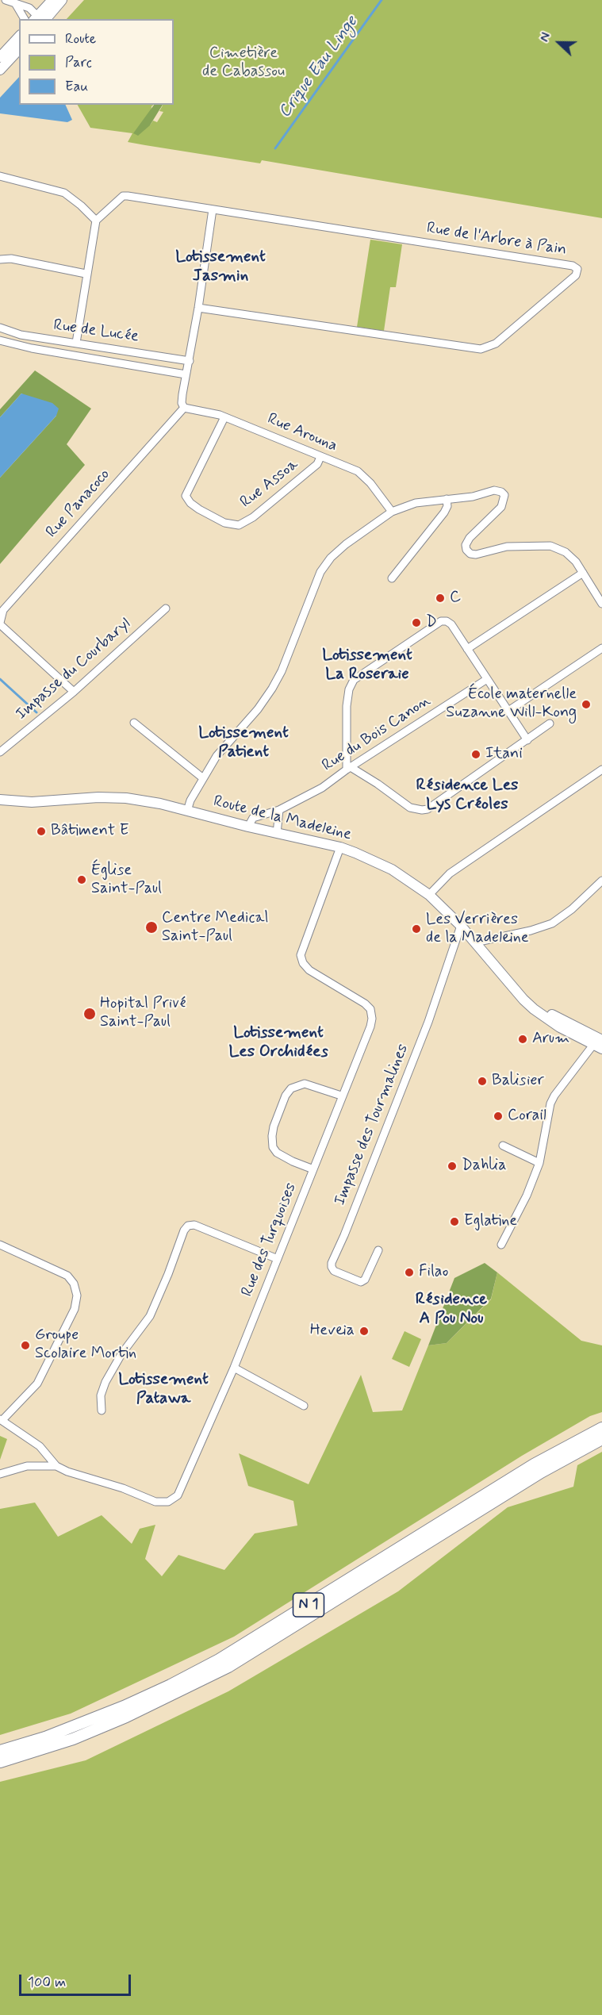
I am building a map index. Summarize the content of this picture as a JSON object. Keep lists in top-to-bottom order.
{
  "streets": {
    "main road": ["Route de la Madeleine", "N 1"],
    "street": [
      "Rue de l'Arbre à Pain",
      "Rue de Lucée",
      "Rue Arouna",
      "Rue Assoa",
      "Rue Panacoco",
      "Impasse du Courbaryl",
      "Rue du Bois Canon",
      "Impasse des Tourmalines",
      "Rue des Turquoises"
    ]
  },
  "crossings": [
    ["Rue Arouna", "Rue Assoa"],
    ["Rue Arouna", "Rue Panacoco"],
    ["Rue Panacoco", "Impasse du Courbaryl"],
    ["Rue du Bois Canon", "Route de la Madeleine"],
    ["Route de la Madeleine", "Impasse des Tourmalines"],
    ["Route de la Madeleine", "Rue des Turquoises"]
  ],
  "districts": [
    "Lotissement Jasmin",
    "Lotissement La Roseraie",
    "Lotissement Patient",
    "Résidence Les Lys Créoles",
    "Lotissement Les Orchidées",
    "Résidence A Pou Nou",
    "Lotissement Patawa"
  ],
  "water": ["Crique Eau Linge"],
  "parks": ["Cimetière de Cabassou"],
  "places": [
    "C",
    "D",
    "École maternelle Suzanne Will-Kong",
    "Itani",
    "Bâtiment E",
    "Église Saint-Paul",
    "Centre Medical Saint-Paul",
    "Les Verrières de la Madeleine",
    "Hopital Privé Saint-Paul",
    "Arum",
    "Balisier",
    "Corail",
    "Dahlia",
    "Eglatine",
    "Filao",
    "Heveia",
    "Groupe Scolaire Mortin"
  ],
  "legend": ["Route", "Parc", "Eau"],
  "scale_bar": "100 m",
  "north": "left"
}
